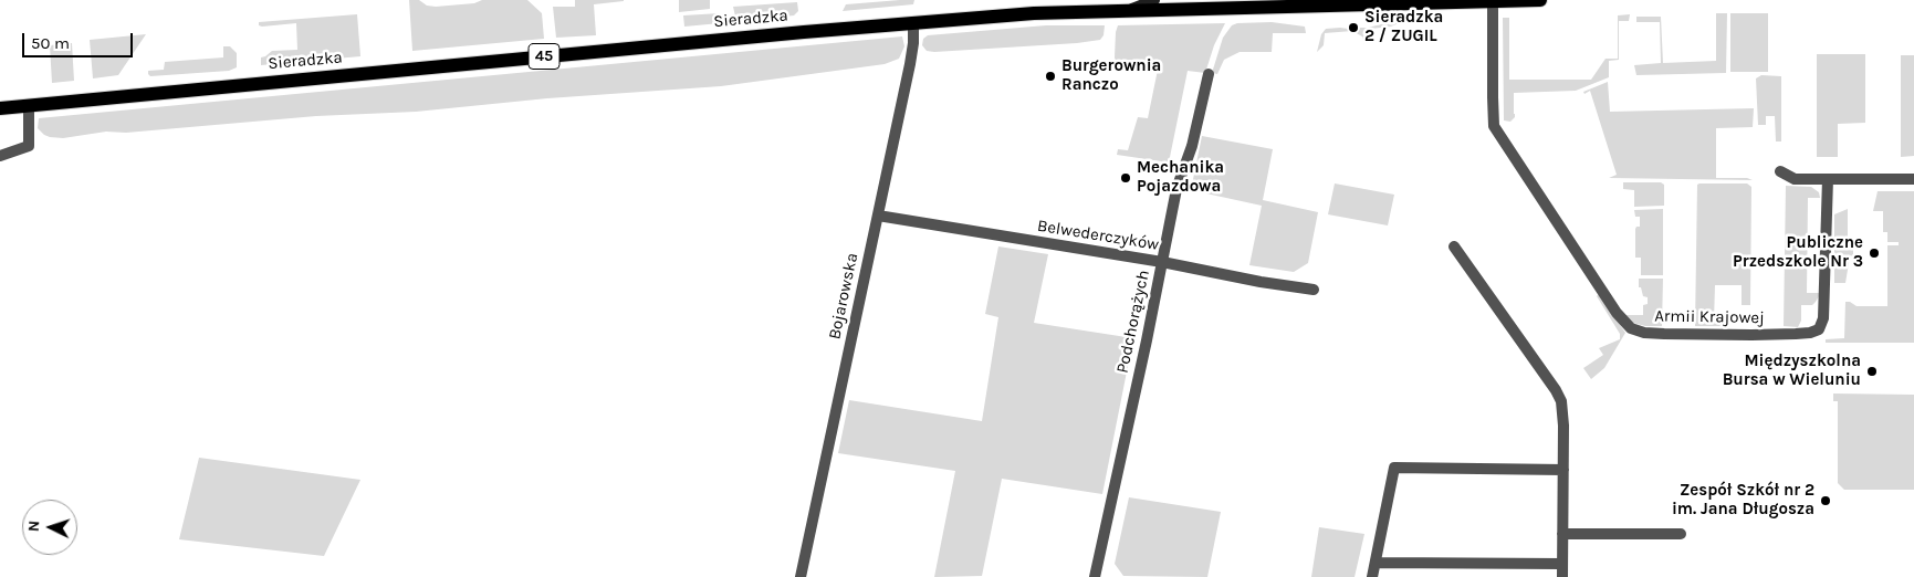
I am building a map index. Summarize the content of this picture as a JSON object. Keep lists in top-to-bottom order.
{
  "streets": {
    "main road": ["Sieradzka", "45"],
    "street": [
      "Belwederczyków",
      "Bojarowska",
      "Armii Krajowej",
      "Podchorążych"
    ]
  },
  "crossings": [
    ["Sieradzka", "Bojarowska"],
    ["Sieradzka", "Armii Krajowej"],
    ["Belwederczyków", "Bojarowska"],
    ["Belwederczyków", "Podchorążych"]
  ],
  "places": [
    "Sieradzka 2 / ZUGIL",
    "Burgerownia Ranczo",
    "Mechanika Pojazdowa",
    "Publiczne Przedszkole Nr 3",
    "Międzyszkolna Bursa w Wieluniu",
    "Zespół Szkół nr 2 im. Jana Długosza"
  ],
  "scale_bar": "50 m",
  "north": "left"
}
